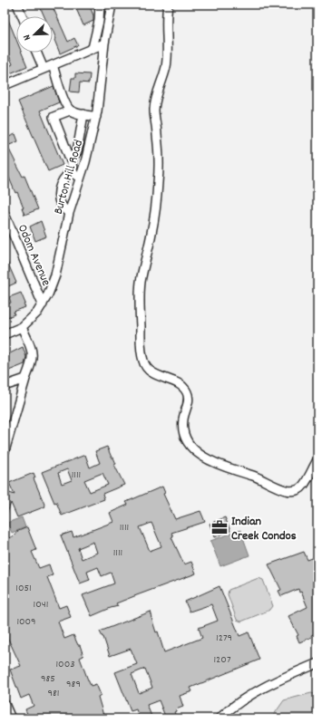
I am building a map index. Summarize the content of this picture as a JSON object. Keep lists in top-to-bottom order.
{
  "streets": {
    "street": ["Burton Hill Road", "Odom Avenue"]
  },
  "crossings": [
    ["Burton Hill Road", "Odom Avenue"]
  ],
  "places": {
    "office": ["Indian Creek Condos"]
  },
  "house_numbers": [
    "1111",
    "1111",
    "1111",
    "1051",
    "1041",
    "1009",
    "1279",
    "1207",
    "1003",
    "985",
    "989",
    "981"
  ],
  "north": "bottom left"
}
